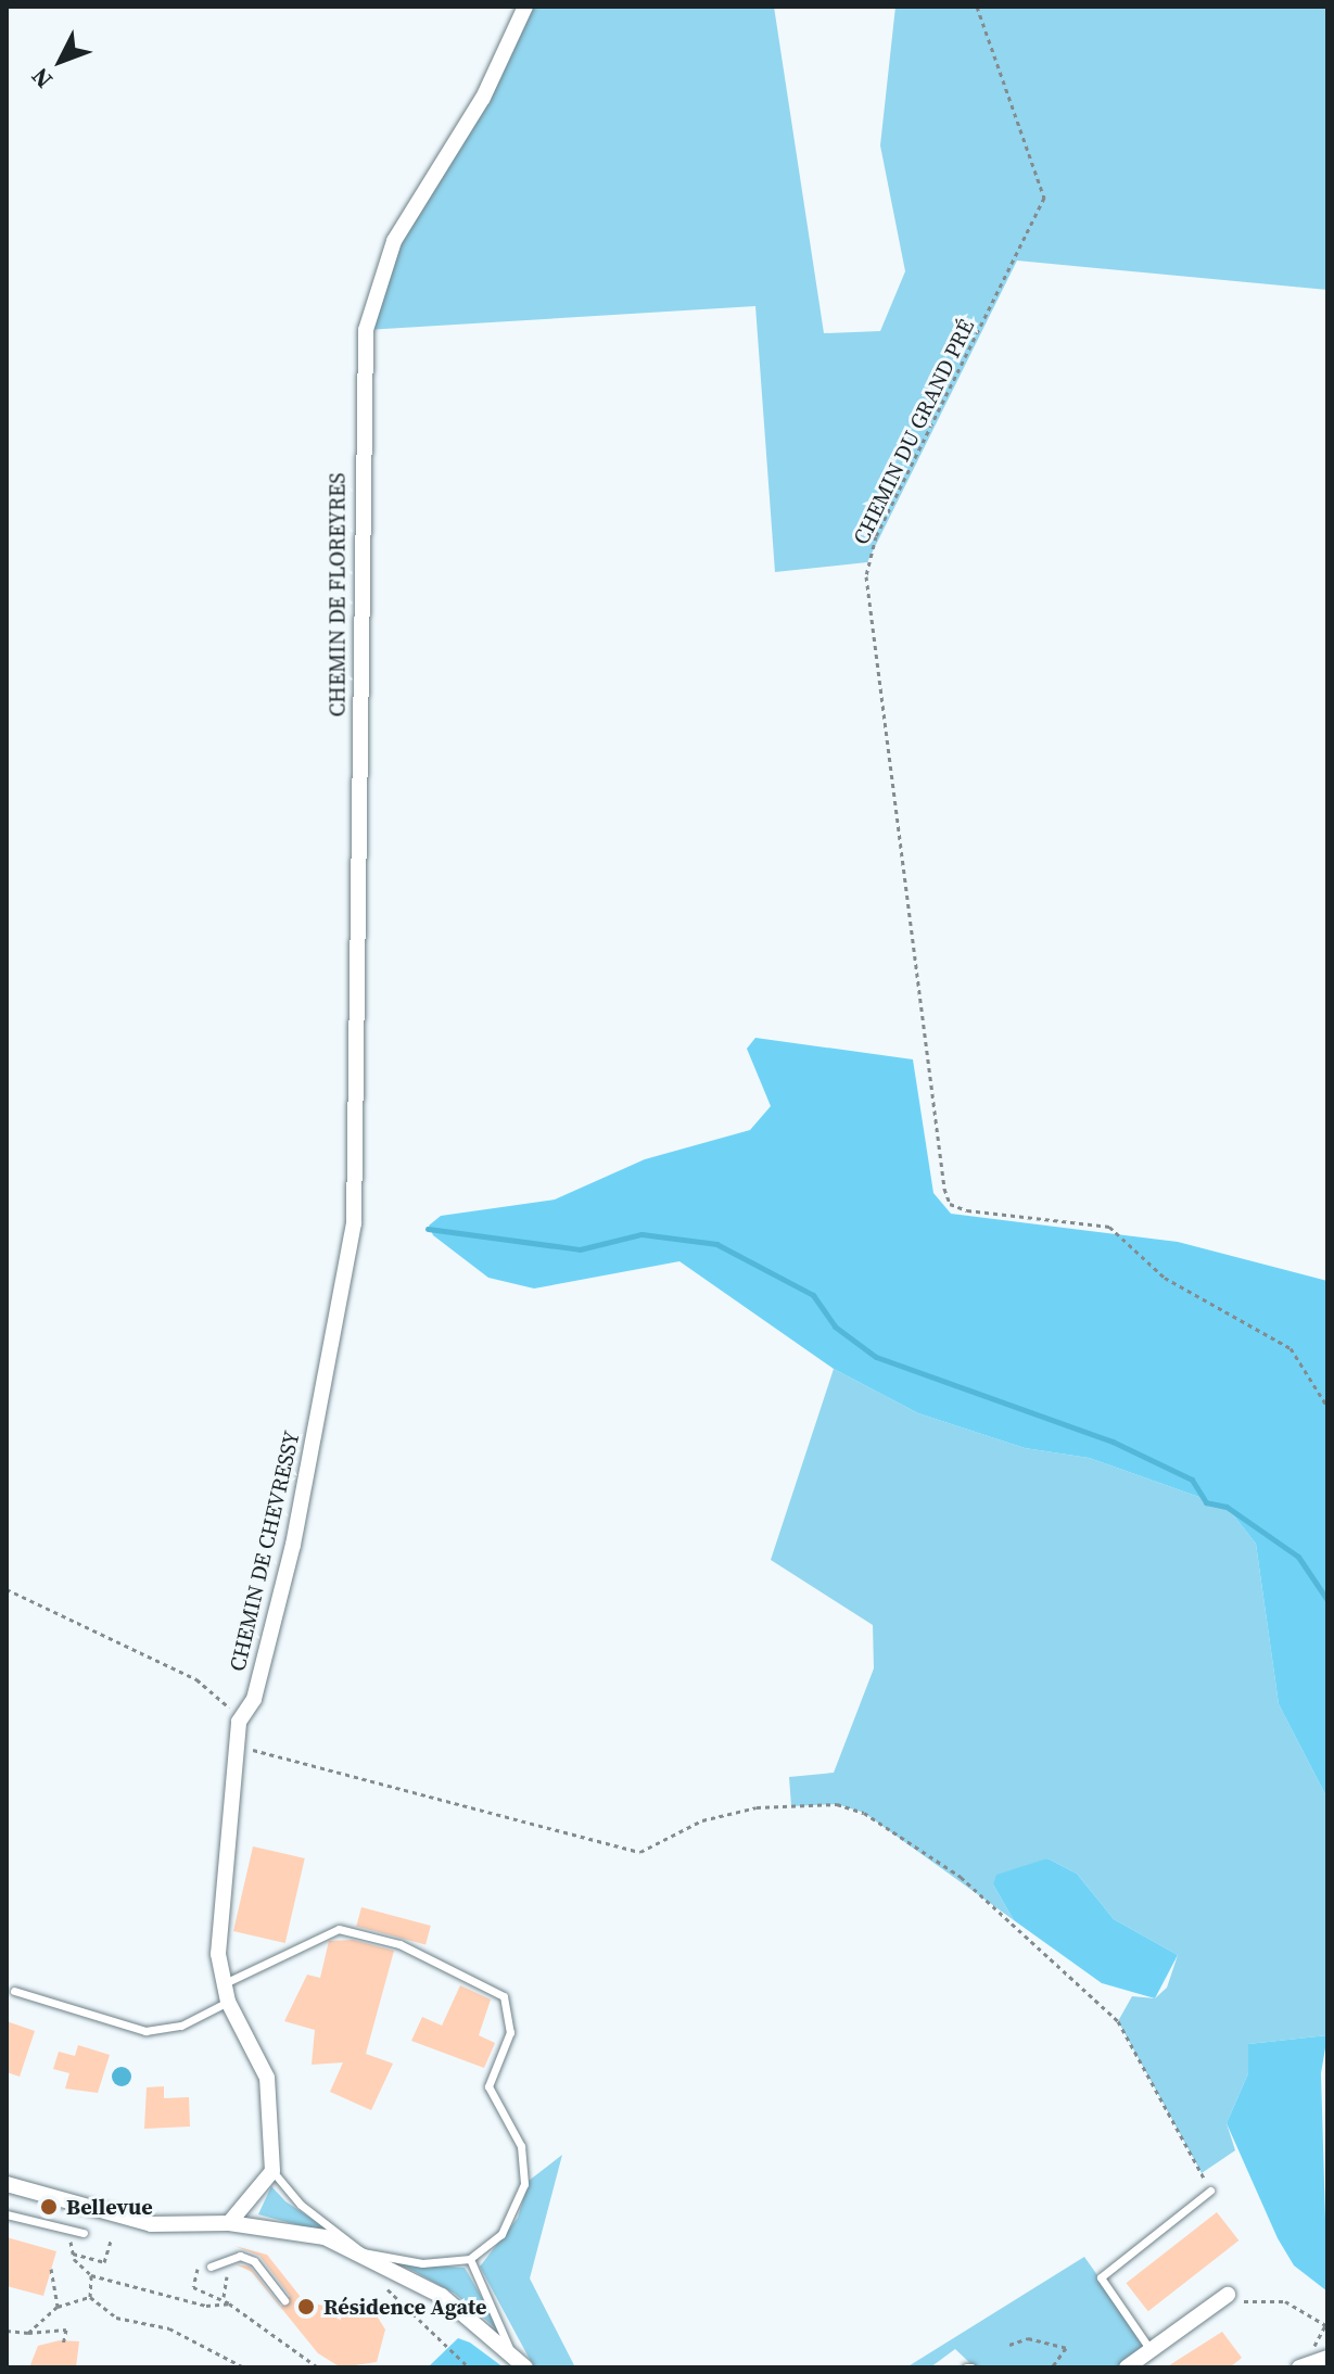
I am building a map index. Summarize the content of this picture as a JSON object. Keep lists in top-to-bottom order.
{
  "streets": {
    "street": ["CHEMIN DE FLOREYRES", "CHEMIN DE CHEVRESSY"],
    "path": ["CHEMIN DU GRAND PRÉ"]
  },
  "crossings": [
    ["CHEMIN DE FLOREYRES", "CHEMIN DE CHEVRESSY"]
  ],
  "places": ["Bellevue", "Résidence Agate"],
  "north": "bottom left"
}
